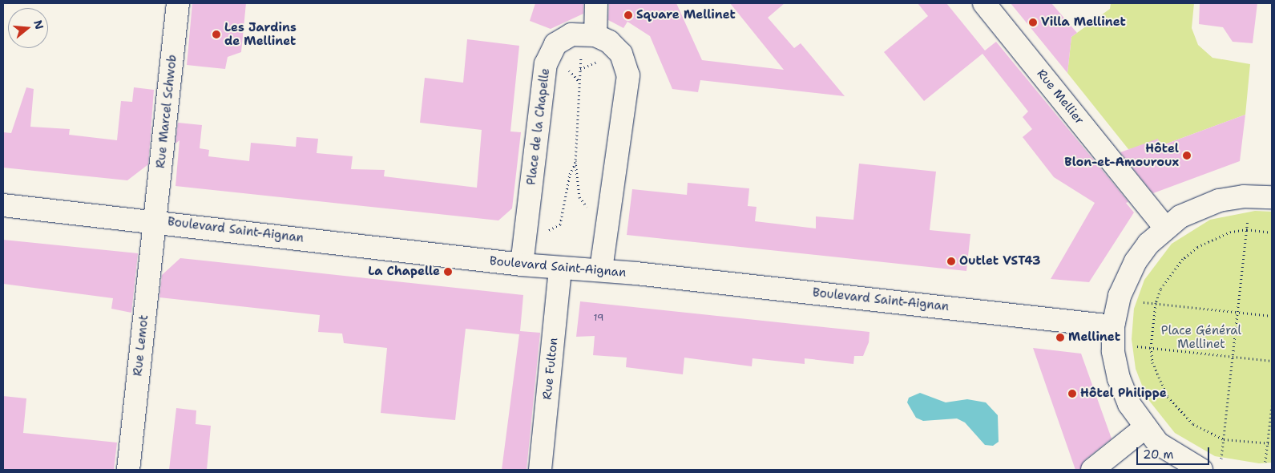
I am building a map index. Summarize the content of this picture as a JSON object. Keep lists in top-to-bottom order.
{
  "streets": {
    "street": [
      "Rue Mellier",
      "Rue Marcel Schwob",
      "Place de la Chapelle",
      "Boulevard Saint-Aignan",
      "Rue Lemot",
      "Rue Fulton"
    ]
  },
  "crossings": [
    ["Rue Marcel Schwob", "Boulevard Saint-Aignan"],
    ["Rue Marcel Schwob", "Rue Lemot"],
    ["Place de la Chapelle", "Boulevard Saint-Aignan"],
    ["Boulevard Saint-Aignan", "Rue Lemot"],
    ["Boulevard Saint-Aignan", "Rue Fulton"]
  ],
  "parks": ["Place Général Mellinet"],
  "places": [
    "Square Mellinet",
    "Villa Mellinet",
    "Les Jardins de Mellinet",
    "Hôtel Blon-et-Amouroux",
    "Outlet VST43",
    "La Chapelle",
    "Mellinet",
    "Hôtel Philippe"
  ],
  "house_numbers": ["19"],
  "scale_bar": "20 m",
  "north": "right"
}
